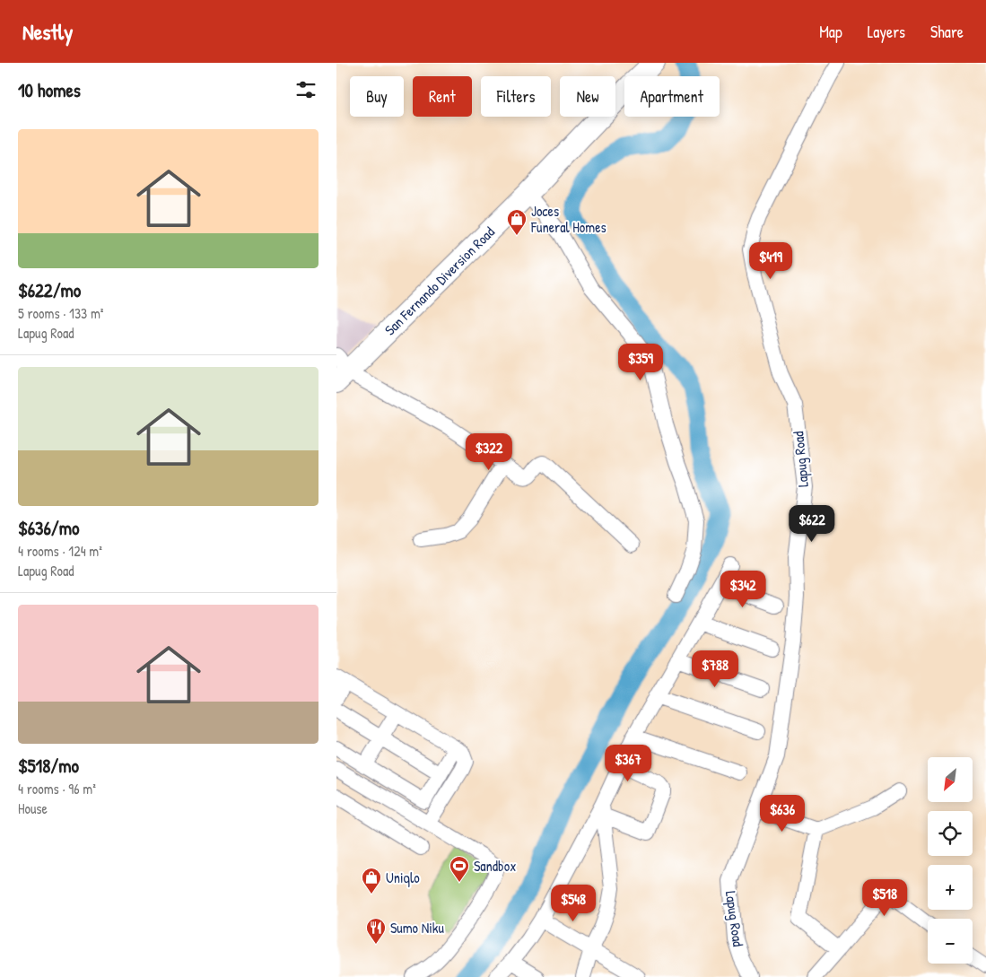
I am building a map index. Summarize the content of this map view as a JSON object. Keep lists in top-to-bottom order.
{
  "streets": {
    "highway": ["San Fernando Diversion Road"],
    "street": ["Lapug Road"]
  },
  "places": {
    "shop": ["Joces Funeral Homes", "Uniqlo"],
    "sports": ["Sandbox"],
    "restaurant": ["Sumo Niku"]
  },
  "north": "bottom left",
  "page": {
    "header": "Nestly",
    "nav": ["Map", "Layers", "Share"],
    "heading": "10 homes",
    "chip": [
      "Buy",
      "Rent",
      "Filters",
      "New",
      "Apartment"
    ],
    "list": [
      {
        "name": "$622/mo",
        "note": "5 rooms · 133 m² · Lapug Road"
      },
      {
        "name": "$636/mo",
        "note": "4 rooms · 124 m² · Lapug Road"
      },
      {
        "name": "$518/mo",
        "note": "4 rooms · 96 m² · House"
      }
    ],
    "price": [
      "$419",
      "$359",
      "$322",
      "$622",
      "$342",
      "$788",
      "$367",
      "$636",
      "$518",
      "$548"
    ],
    "map_buttons": ["+", "−"]
  }
}
